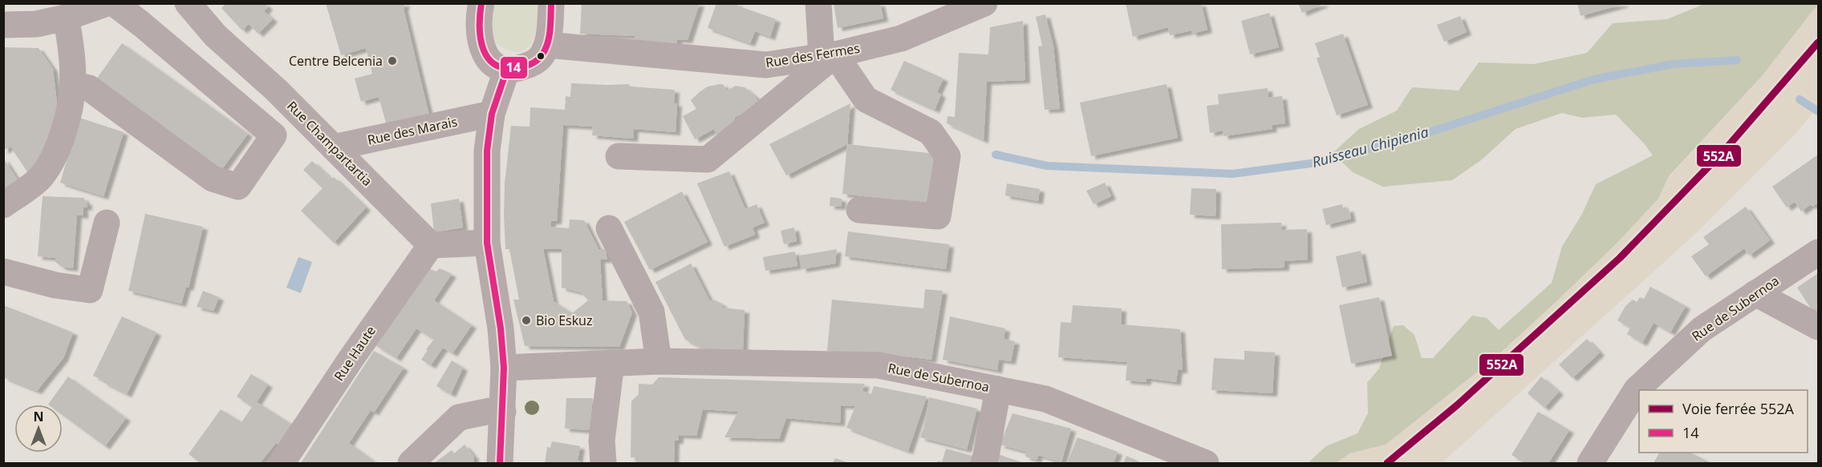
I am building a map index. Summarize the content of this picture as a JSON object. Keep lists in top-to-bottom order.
{
  "streets": {
    "street": [
      "Rue des Fermes",
      "Rue des Marais",
      "Rue Champartartia",
      "Rue de Subernoa",
      "Rue Haute"
    ]
  },
  "crossings": [
    ["Rue des Marais", "Rue Champartartia"],
    ["Rue Champartartia", "Rue Haute"]
  ],
  "water": ["Ruisseau Chipienia"],
  "places": ["Centre Belcenia", "Bio Eskuz"],
  "lines": ["transit line 14", "rail line 552A"],
  "legend": ["Voie ferrée 552A", "14"],
  "north": "top"
}
